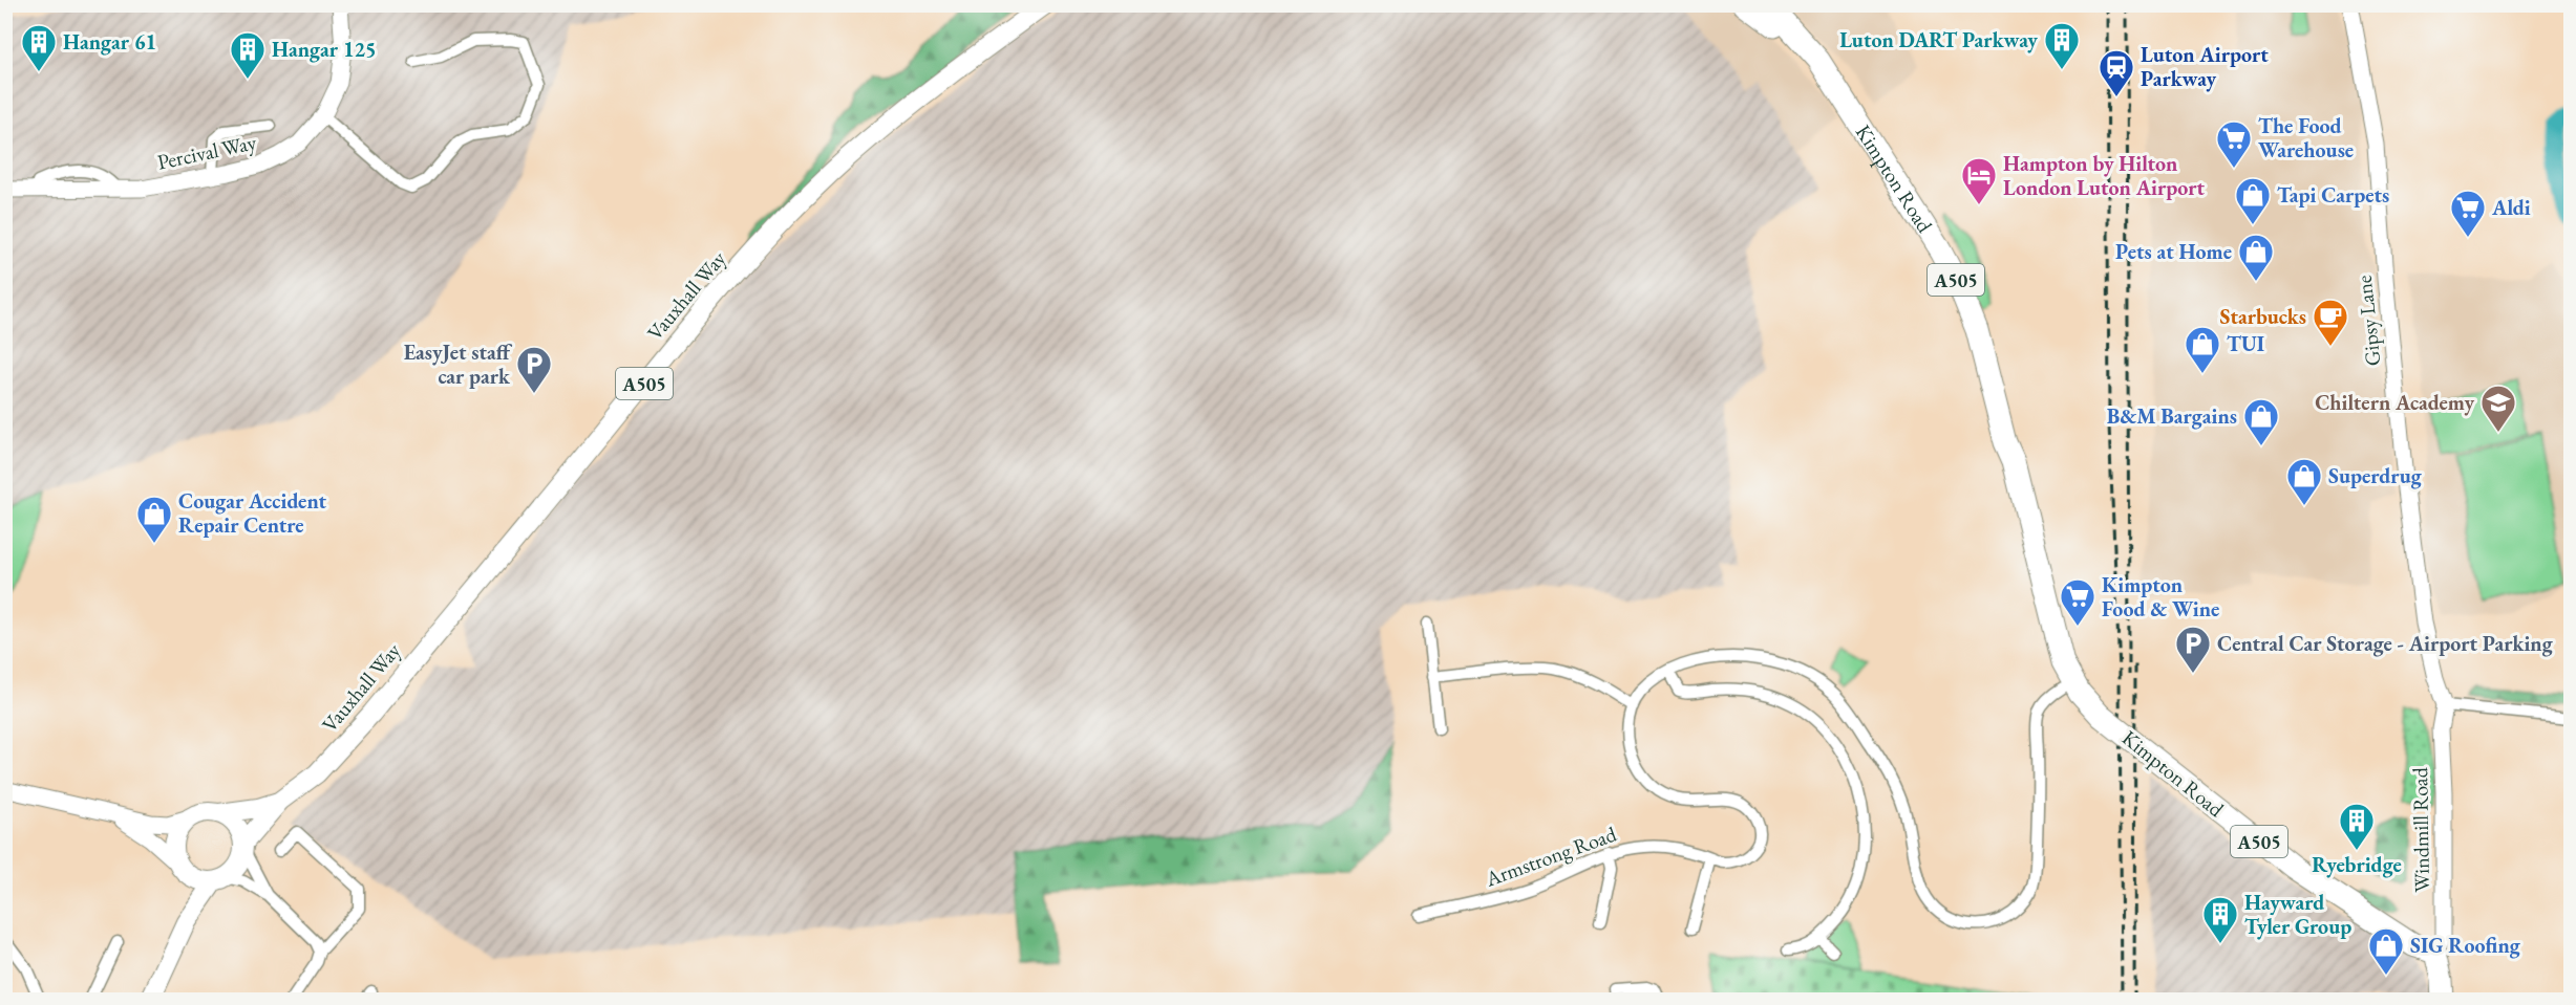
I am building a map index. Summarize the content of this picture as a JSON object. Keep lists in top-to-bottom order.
{
  "streets": {
    "highway": ["Kimpton Road", "A505"],
    "main road": [
      "Percival Way",
      "Vauxhall Way",
      "Gipsy Lane",
      "Windmill Road"
    ],
    "street": ["Armstrong Road"]
  },
  "crossings": [
    ["Kimpton Road", "Windmill Road"],
    ["Gipsy Lane", "Windmill Road"]
  ],
  "places": {
    "building": [
      "Luton DART Parkway",
      "Hangar 61",
      "Hangar 125",
      "Ryebridge",
      "Hayward Tyler Group"
    ],
    "station": ["Luton Airport Parkway"],
    "supermarket": ["The Food Warehouse", "Aldi", "Kimpton Food & Wine"],
    "hotel": ["Hampton by Hilton London Luton Airport"],
    "shop": [
      "Tapi Carpets",
      "Pets at Home",
      "TUI",
      "B&M Bargains",
      "Superdrug",
      "Cougar Accident Repair Centre",
      "SIG Roofing"
    ],
    "cafe": ["Starbucks"],
    "parking": ["EasyJet staff car park", "Central Car Storage - Airport Parking"],
    "school or university": ["Chiltern Academy"]
  }
}
